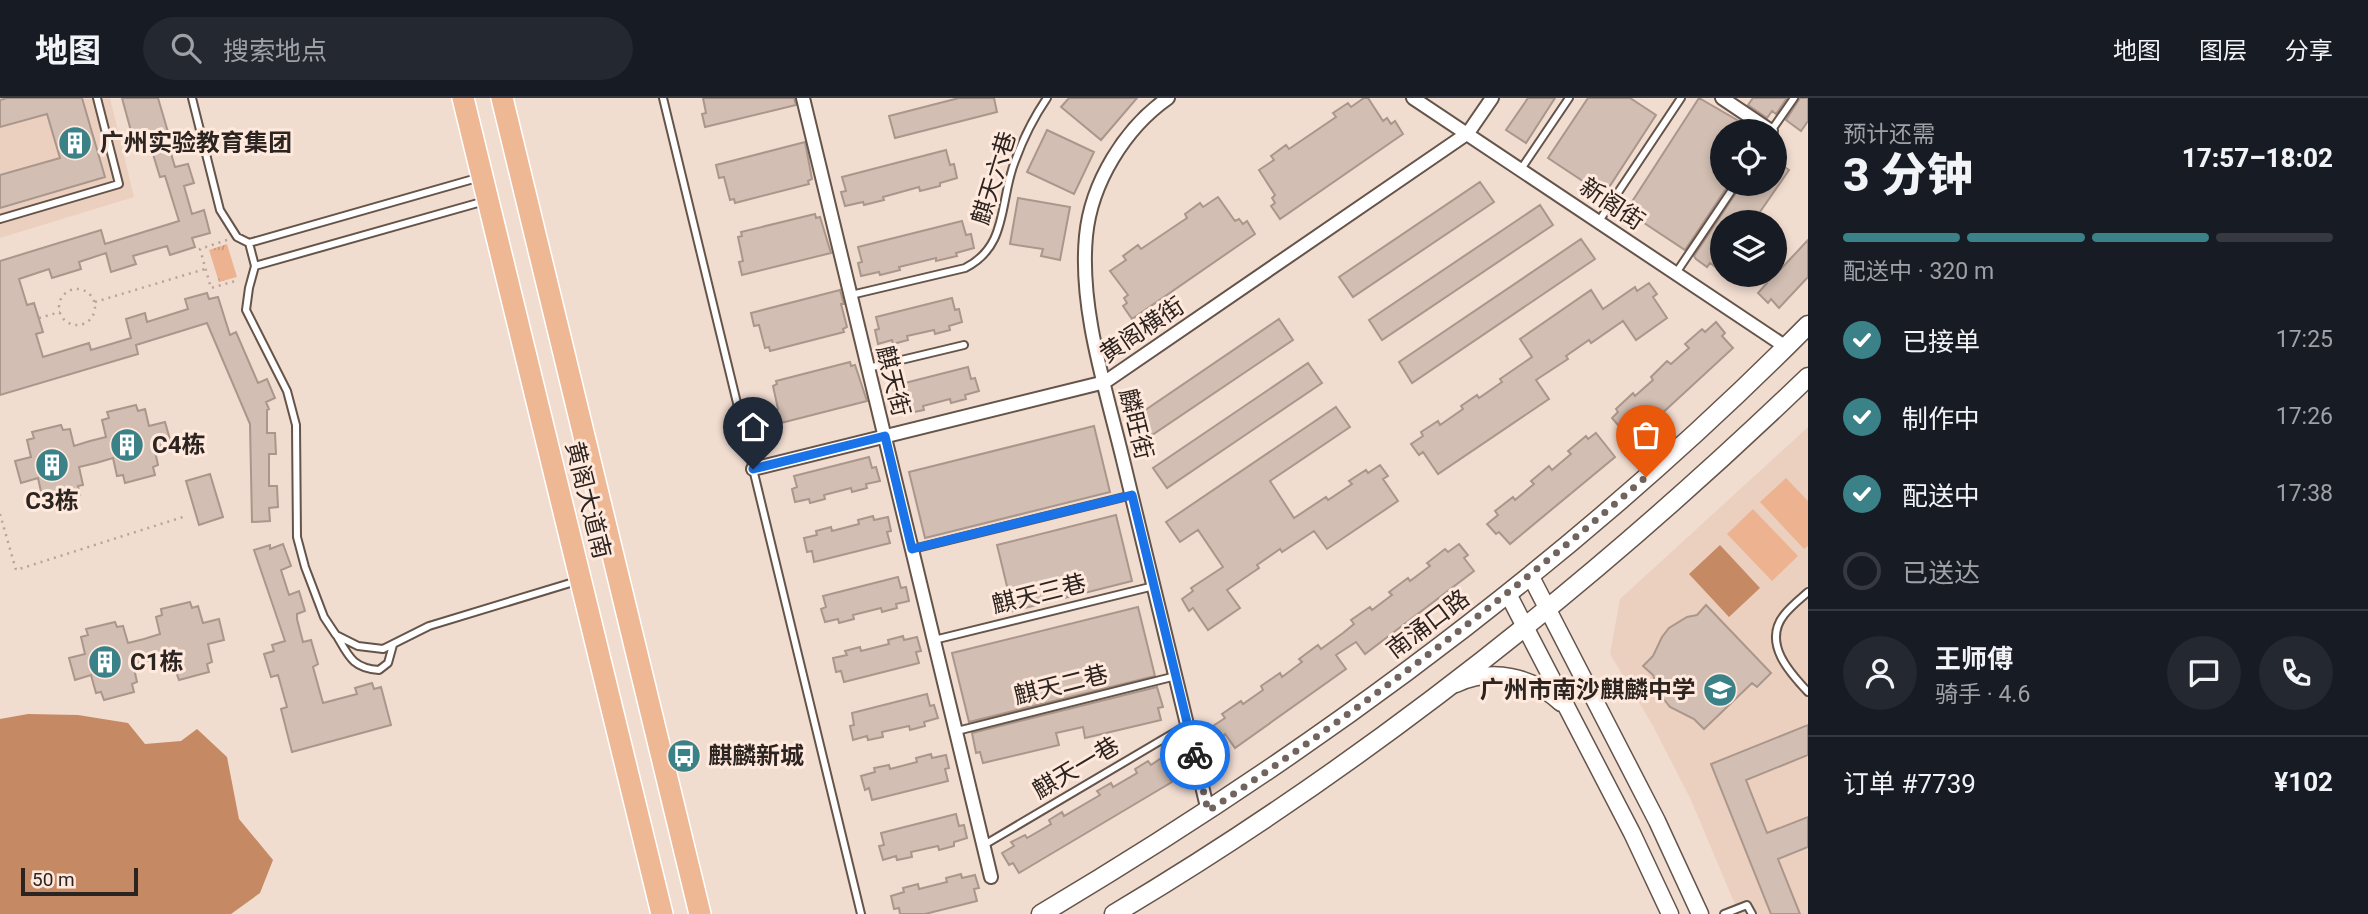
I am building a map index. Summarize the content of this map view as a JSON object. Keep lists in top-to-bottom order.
{
  "streets": {
    "main road": ["黄阁大道南", "南涌口路"],
    "street": [
      "新阁街",
      "黄阁横街",
      "麒天街",
      "麟旺街"
    ],
    "lane": [
      "麒天六巷",
      "麒天三巷",
      "麒天二巷",
      "麒天一巷"
    ]
  },
  "crossings": [
    ["麒天六巷", "麒天街"],
    ["新阁街", "黄阁横街"],
    ["新阁街", "南涌口路"],
    ["黄阁横街", "麒天街"],
    ["黄阁横街", "麟旺街"],
    ["麒天街", "麒天三巷"],
    ["麒天街", "麒天二巷"],
    ["麒天街", "麒天一巷"],
    ["麟旺街", "麒天三巷"],
    ["麟旺街", "南涌口路"],
    ["麟旺街", "麒天二巷"],
    ["麟旺街", "麒天一巷"]
  ],
  "places": {
    "building": [
      "广州实验教育集团",
      "C4栋",
      "C3栋",
      "C1栋"
    ],
    "school or university": ["广州市南沙麒麟中学"],
    "bus stop": ["麒麟新城"]
  },
  "scale_bar": "50 m",
  "page": {
    "header": "地图",
    "search": "搜索地点",
    "nav": ["地图", "图层", "分享"],
    "heading": ["3 分钟", "预计还需", "17:57–18:02"],
    "panel": [
      "王师傅",
      "骑手 · 4.6",
      "订单 #7739",
      "¥102"
    ],
    "bar": "配送中 · 320 m",
    "list": [
      ["已接单", "17:25"],
      ["制作中", "17:26"],
      ["配送中", "17:38"],
      "已送达"
    ],
    "scale": "50 m"
  }
}
